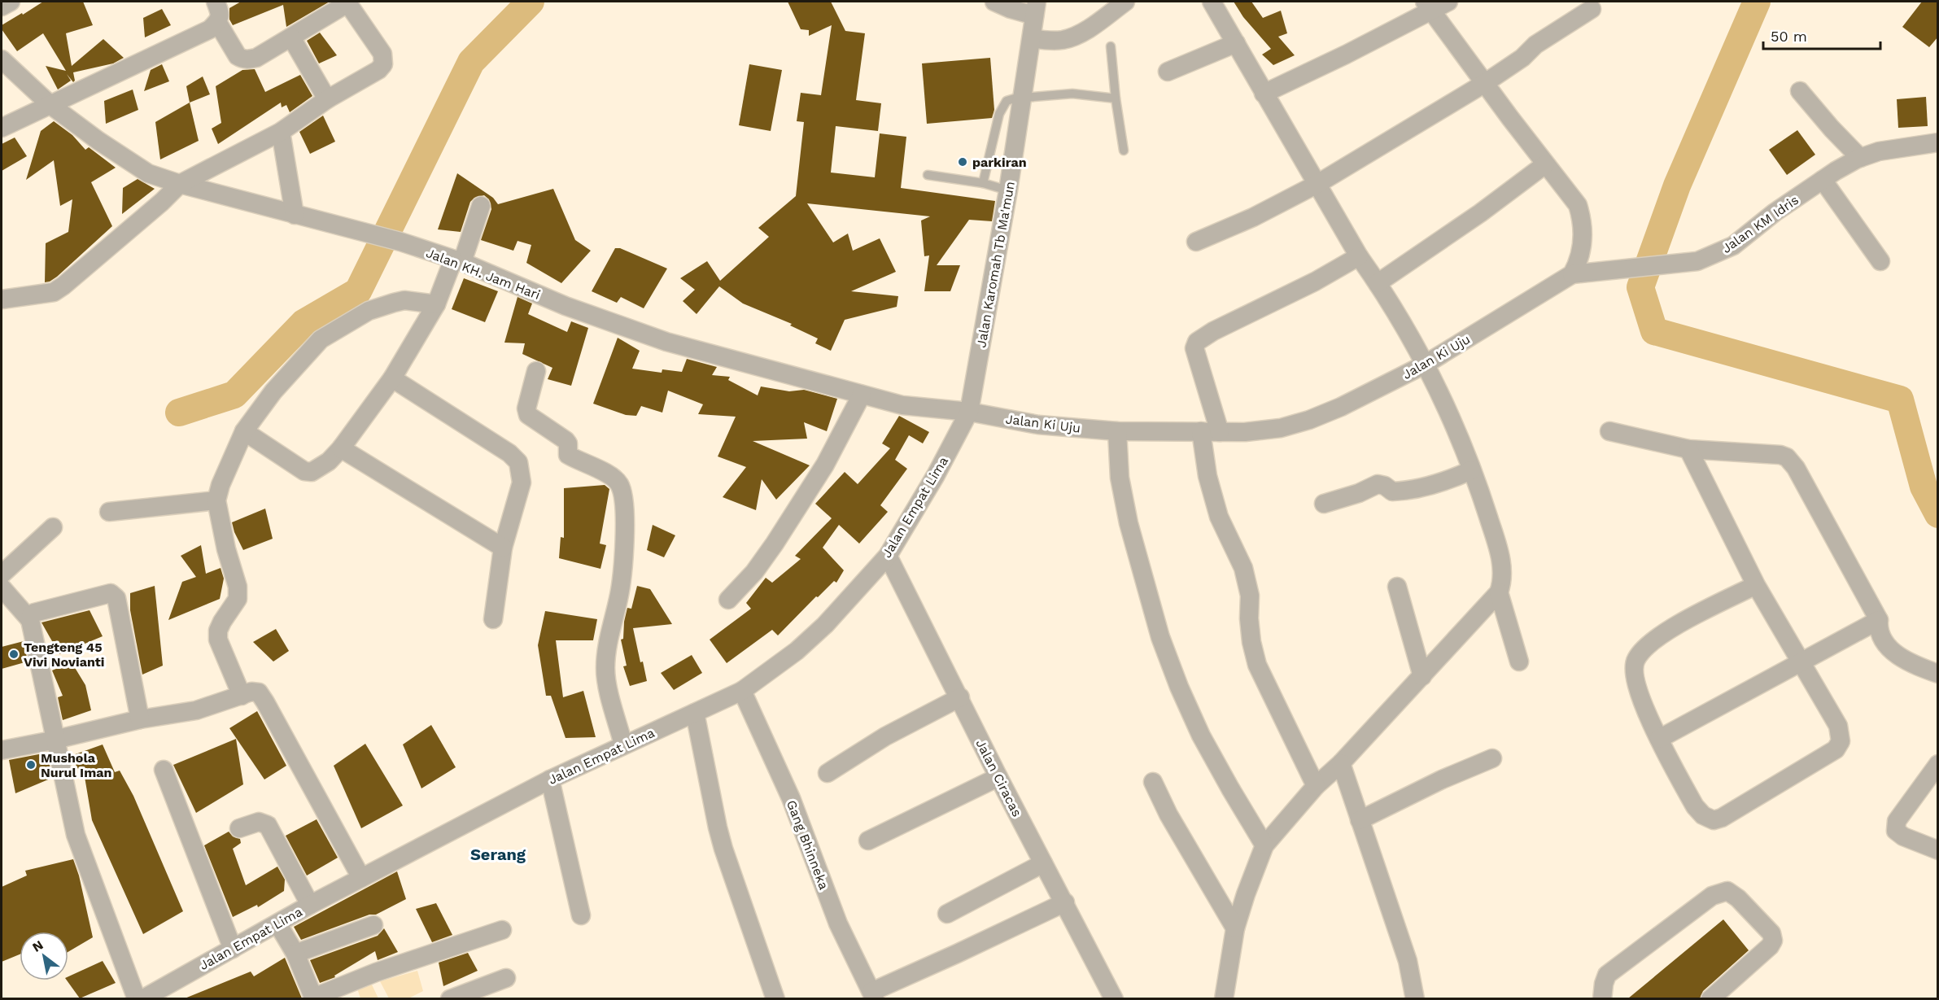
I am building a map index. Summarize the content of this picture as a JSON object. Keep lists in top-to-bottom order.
{
  "streets": {
    "street": [
      "Jalan KM Idris",
      "Jalan Karomah Tb Ma'mun",
      "Jalan KH. Jam Hari",
      "Jalan Ki Uju",
      "Jalan Empat Lima",
      "Jalan Ciracas",
      "Gang Bhinneka"
    ]
  },
  "crossings": [
    ["Jalan KM Idris", "Jalan Ki Uju"],
    ["Jalan Karomah Tb Ma'mun", "Jalan KH. Jam Hari"],
    ["Jalan Karomah Tb Ma'mun", "Jalan Ki Uju"],
    ["Jalan Karomah Tb Ma'mun", "Jalan Empat Lima"],
    ["Jalan KH. Jam Hari", "Jalan Ki Uju"],
    ["Jalan KH. Jam Hari", "Jalan Empat Lima"],
    ["Jalan Ki Uju", "Jalan Empat Lima"],
    ["Jalan Empat Lima", "Jalan Ciracas"],
    ["Jalan Empat Lima", "Gang Bhinneka"]
  ],
  "districts": ["Serang"],
  "places": ["parkiran", "Tengteng 45 Vivi Novianti", "Mushola Nurul Iman"],
  "scale_bar": "50 m",
  "north": "top left"
}
